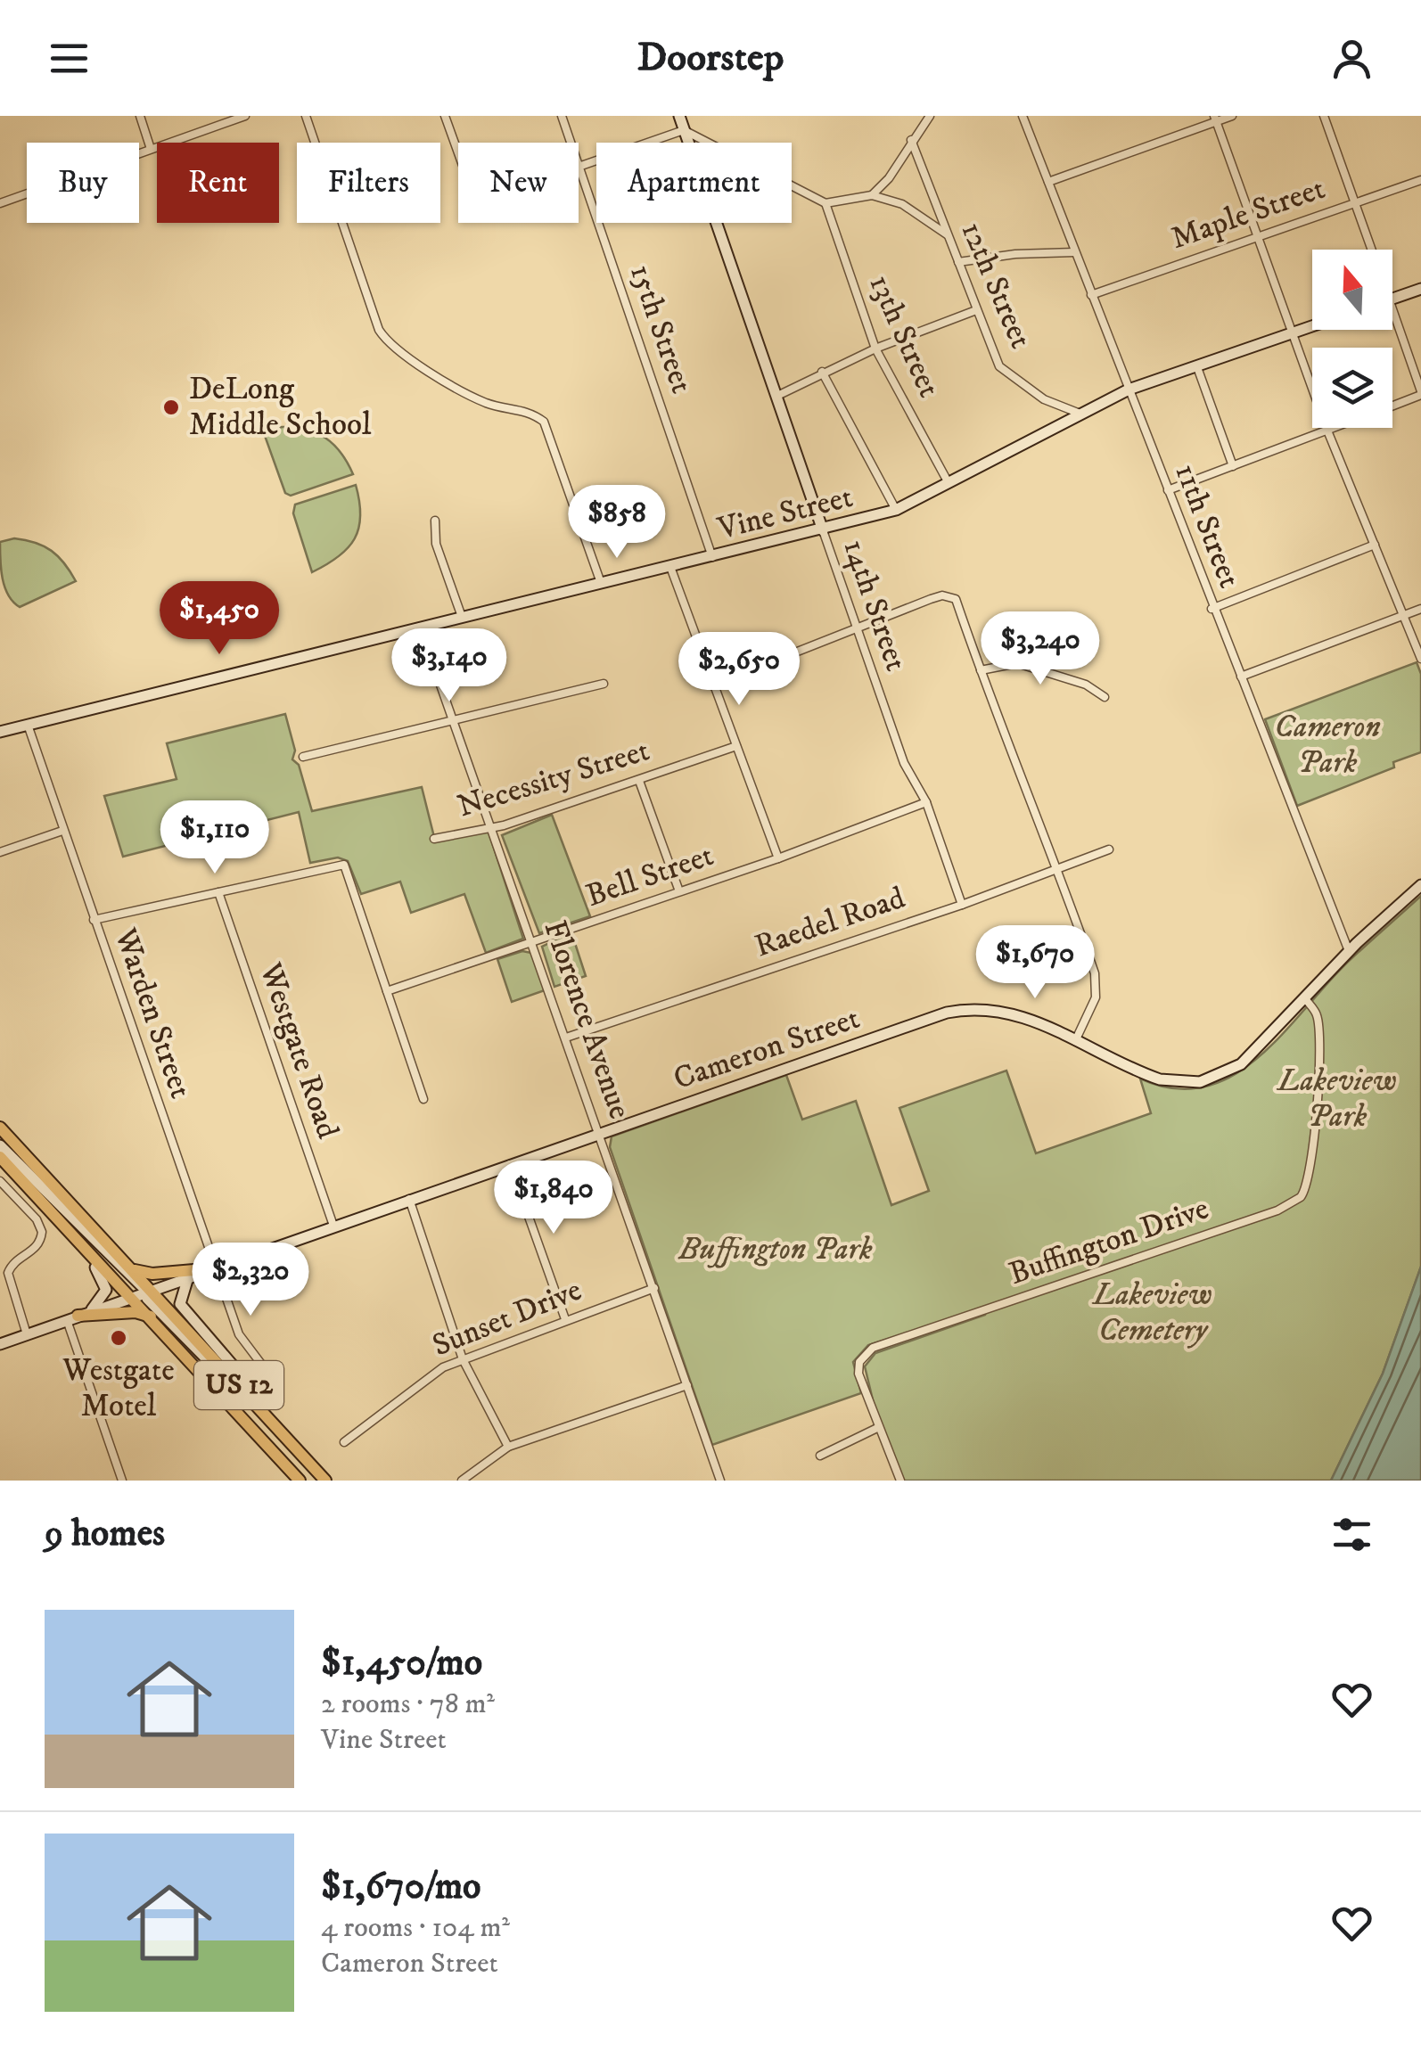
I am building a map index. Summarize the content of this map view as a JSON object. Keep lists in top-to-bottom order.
{
  "streets": {
    "main road": [
      "Vine Street",
      "14th Street",
      "Cameron Street",
      "US 12"
    ],
    "street": [
      "Maple Street",
      "12th Street",
      "15th Street",
      "13th Street",
      "11th Street",
      "Necessity Street",
      "Bell Street",
      "Raedel Road",
      "Warden Street",
      "Florence Avenue",
      "Westgate Road",
      "Buffington Drive",
      "Sunset Drive"
    ]
  },
  "crossings": [
    ["Maple Street", "11th Street"],
    ["12th Street", "Vine Street"],
    ["15th Street", "Vine Street"],
    ["13th Street", "Vine Street"],
    ["Vine Street", "11th Street"],
    ["Vine Street", "14th Street"],
    ["Vine Street", "Warden Street"],
    ["Vine Street", "Florence Avenue"],
    ["11th Street", "Cameron Street"],
    ["14th Street", "Bell Street"],
    ["14th Street", "Raedel Road"],
    ["Necessity Street", "Florence Avenue"],
    ["Bell Street", "Florence Avenue"],
    ["Raedel Road", "Florence Avenue"],
    ["Warden Street", "Cameron Street"],
    ["Florence Avenue", "Cameron Street"],
    ["Florence Avenue", "Sunset Drive"],
    ["Cameron Street", "Westgate Road"],
    ["Cameron Street", "Buffington Drive"],
    ["Cameron Street", "US 12"]
  ],
  "parks": [
    "Cameron Park",
    "Lakeview Park",
    "Buffington Park",
    "Lakeview Cemetery"
  ],
  "places": ["DeLong Middle School", "Westgate Motel"],
  "north": "top",
  "page": {
    "header": "Doorstep",
    "chip": [
      "Buy",
      "Rent",
      "Filters",
      "New",
      "Apartment"
    ],
    "price": [
      "$858",
      "$1,450",
      "$3,240",
      "$3,140",
      "$2,650",
      "$1,110",
      "$1,670",
      "$1,840",
      "$2,320"
    ],
    "heading": "9 homes",
    "list": [
      {
        "name": "$1,450/mo",
        "note": "2 rooms · 78 m² · Vine Street"
      },
      {
        "name": "$1,670/mo",
        "note": "4 rooms · 104 m² · Cameron Street"
      }
    ]
  }
}
